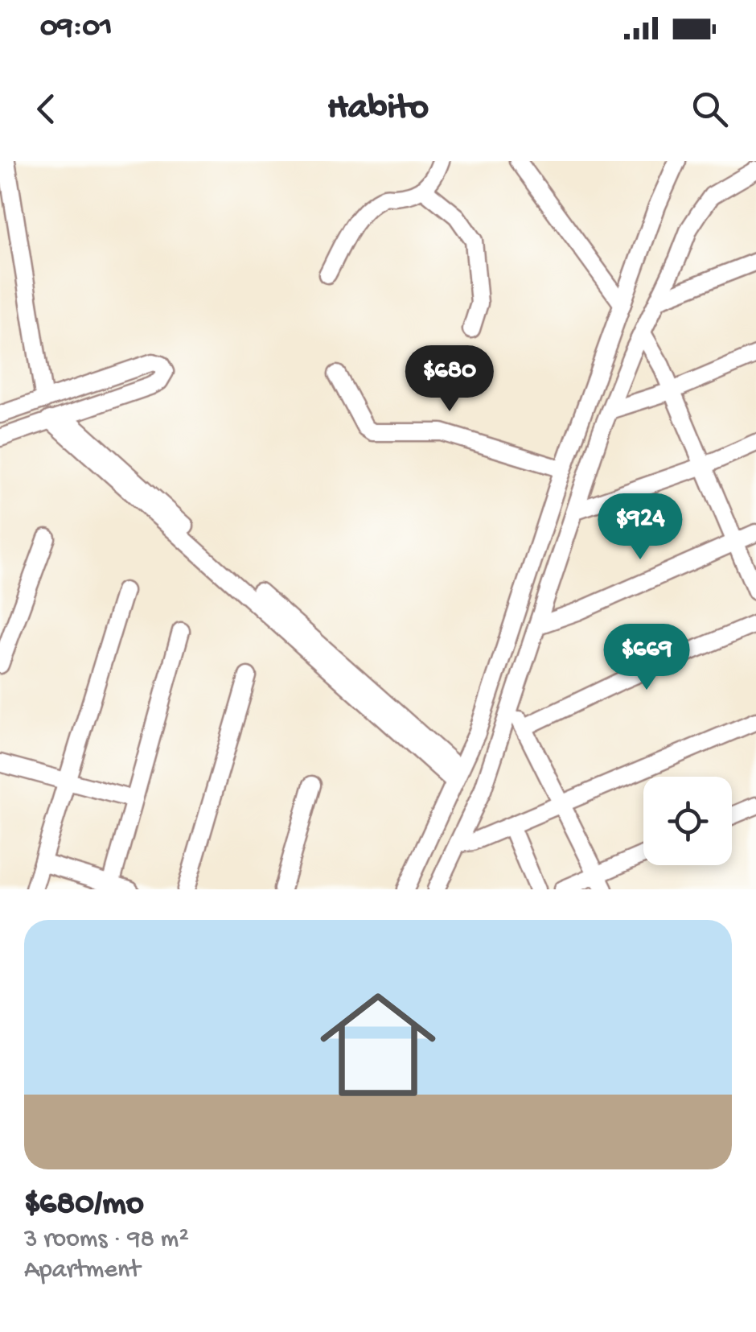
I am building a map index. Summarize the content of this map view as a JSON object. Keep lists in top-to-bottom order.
{
  "page": {
    "status": "09:01",
    "header": "Habito",
    "price": ["$680", "$924", "$669"],
    "list": [
      {
        "name": "$680/mo",
        "note": "3 rooms · 98 m² · Apartment"
      }
    ]
  }
}
